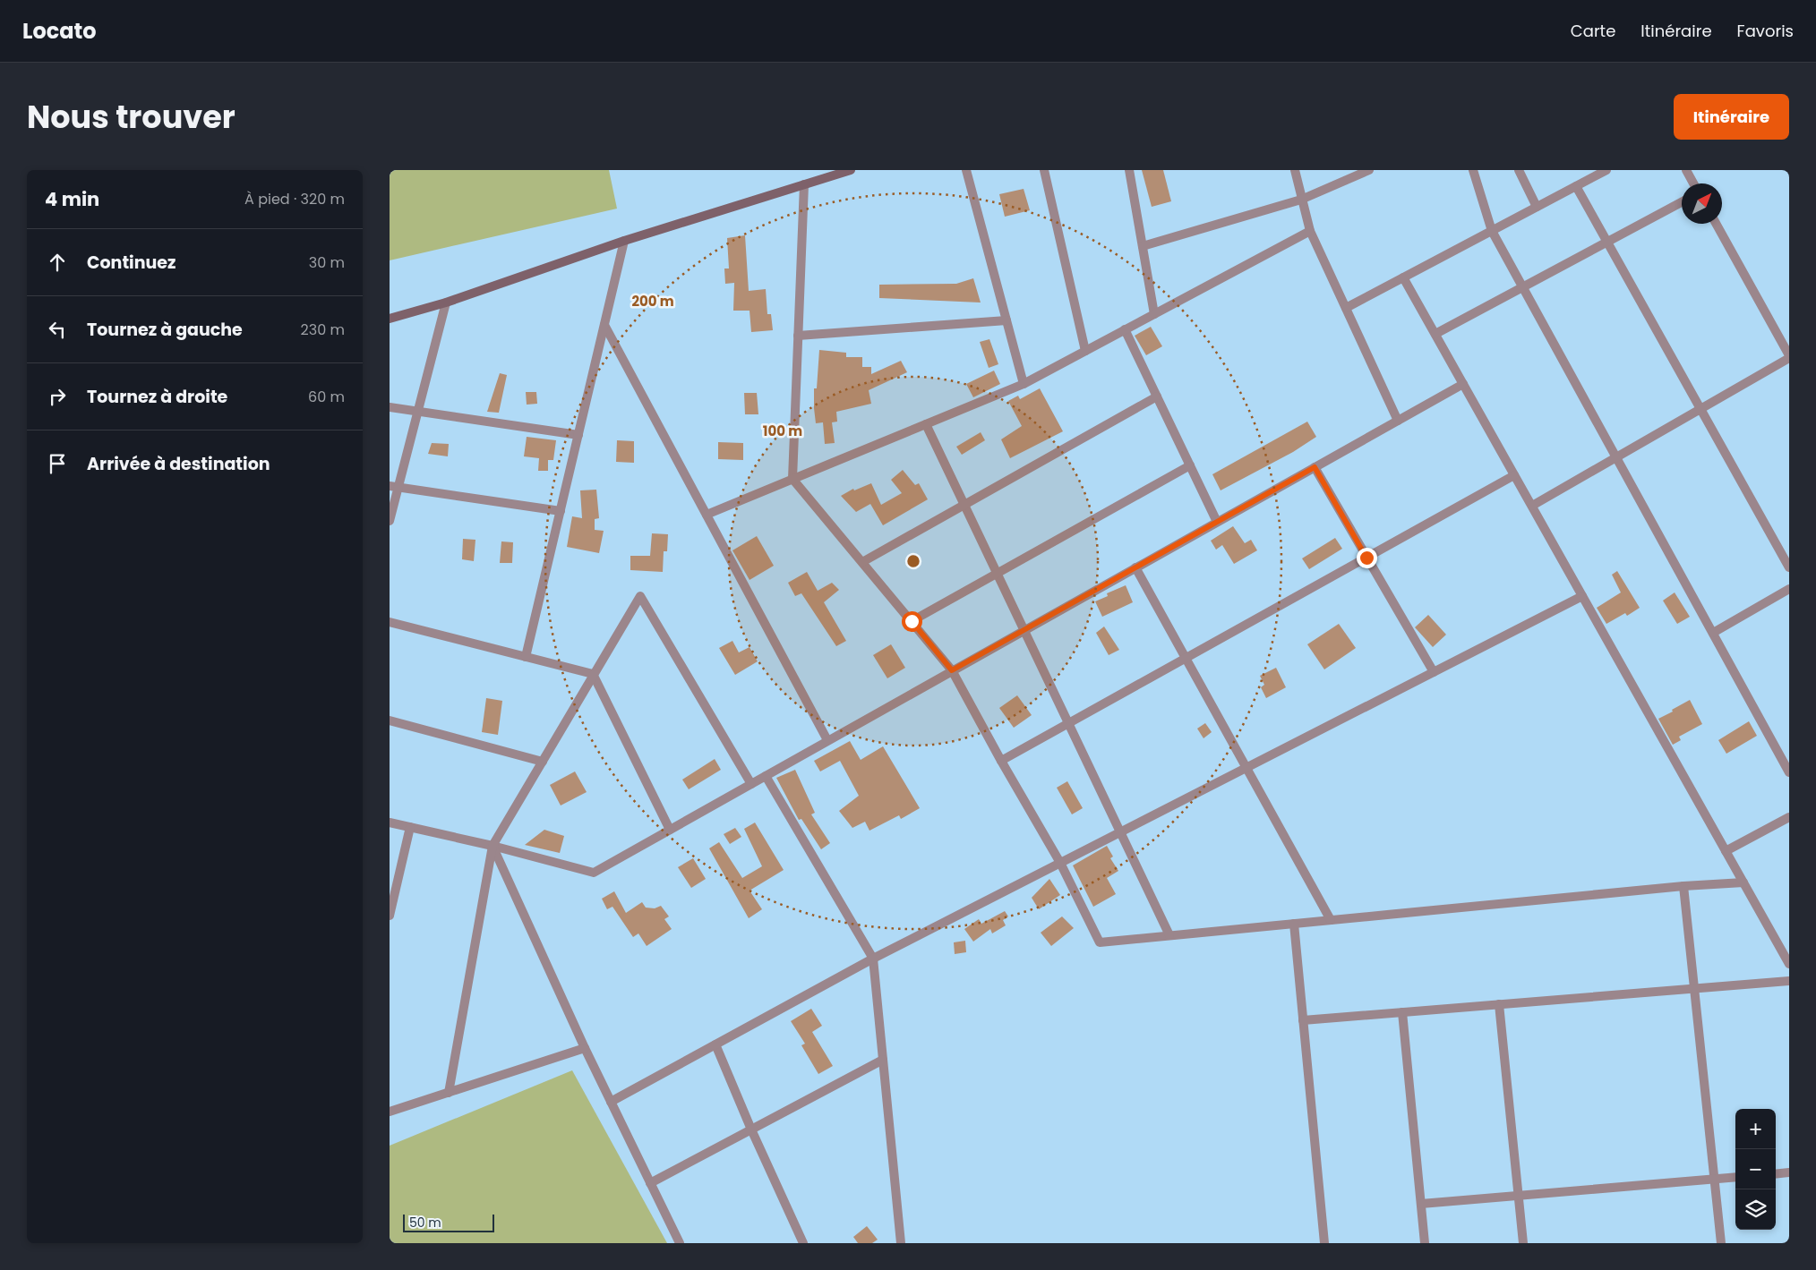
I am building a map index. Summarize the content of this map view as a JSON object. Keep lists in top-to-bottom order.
{
  "scale_bar": "50 m",
  "north": "top right",
  "page": {
    "header": "Locato",
    "nav": ["Carte", "Itinéraire", "Favoris"],
    "title": "Nous trouver",
    "buttons": "Itinéraire",
    "heading": ["4 min", "À pied · 320 m"],
    "list": [
      ["Continuez", "30 m"],
      ["Tournez à gauche", "230 m"],
      ["Tournez à droite", "60 m"],
      "Arrivée à destination"
    ],
    "map_buttons": ["+", "−"],
    "scale": "50 m"
  },
  "rings": ["200 m", "100 m"]
}
